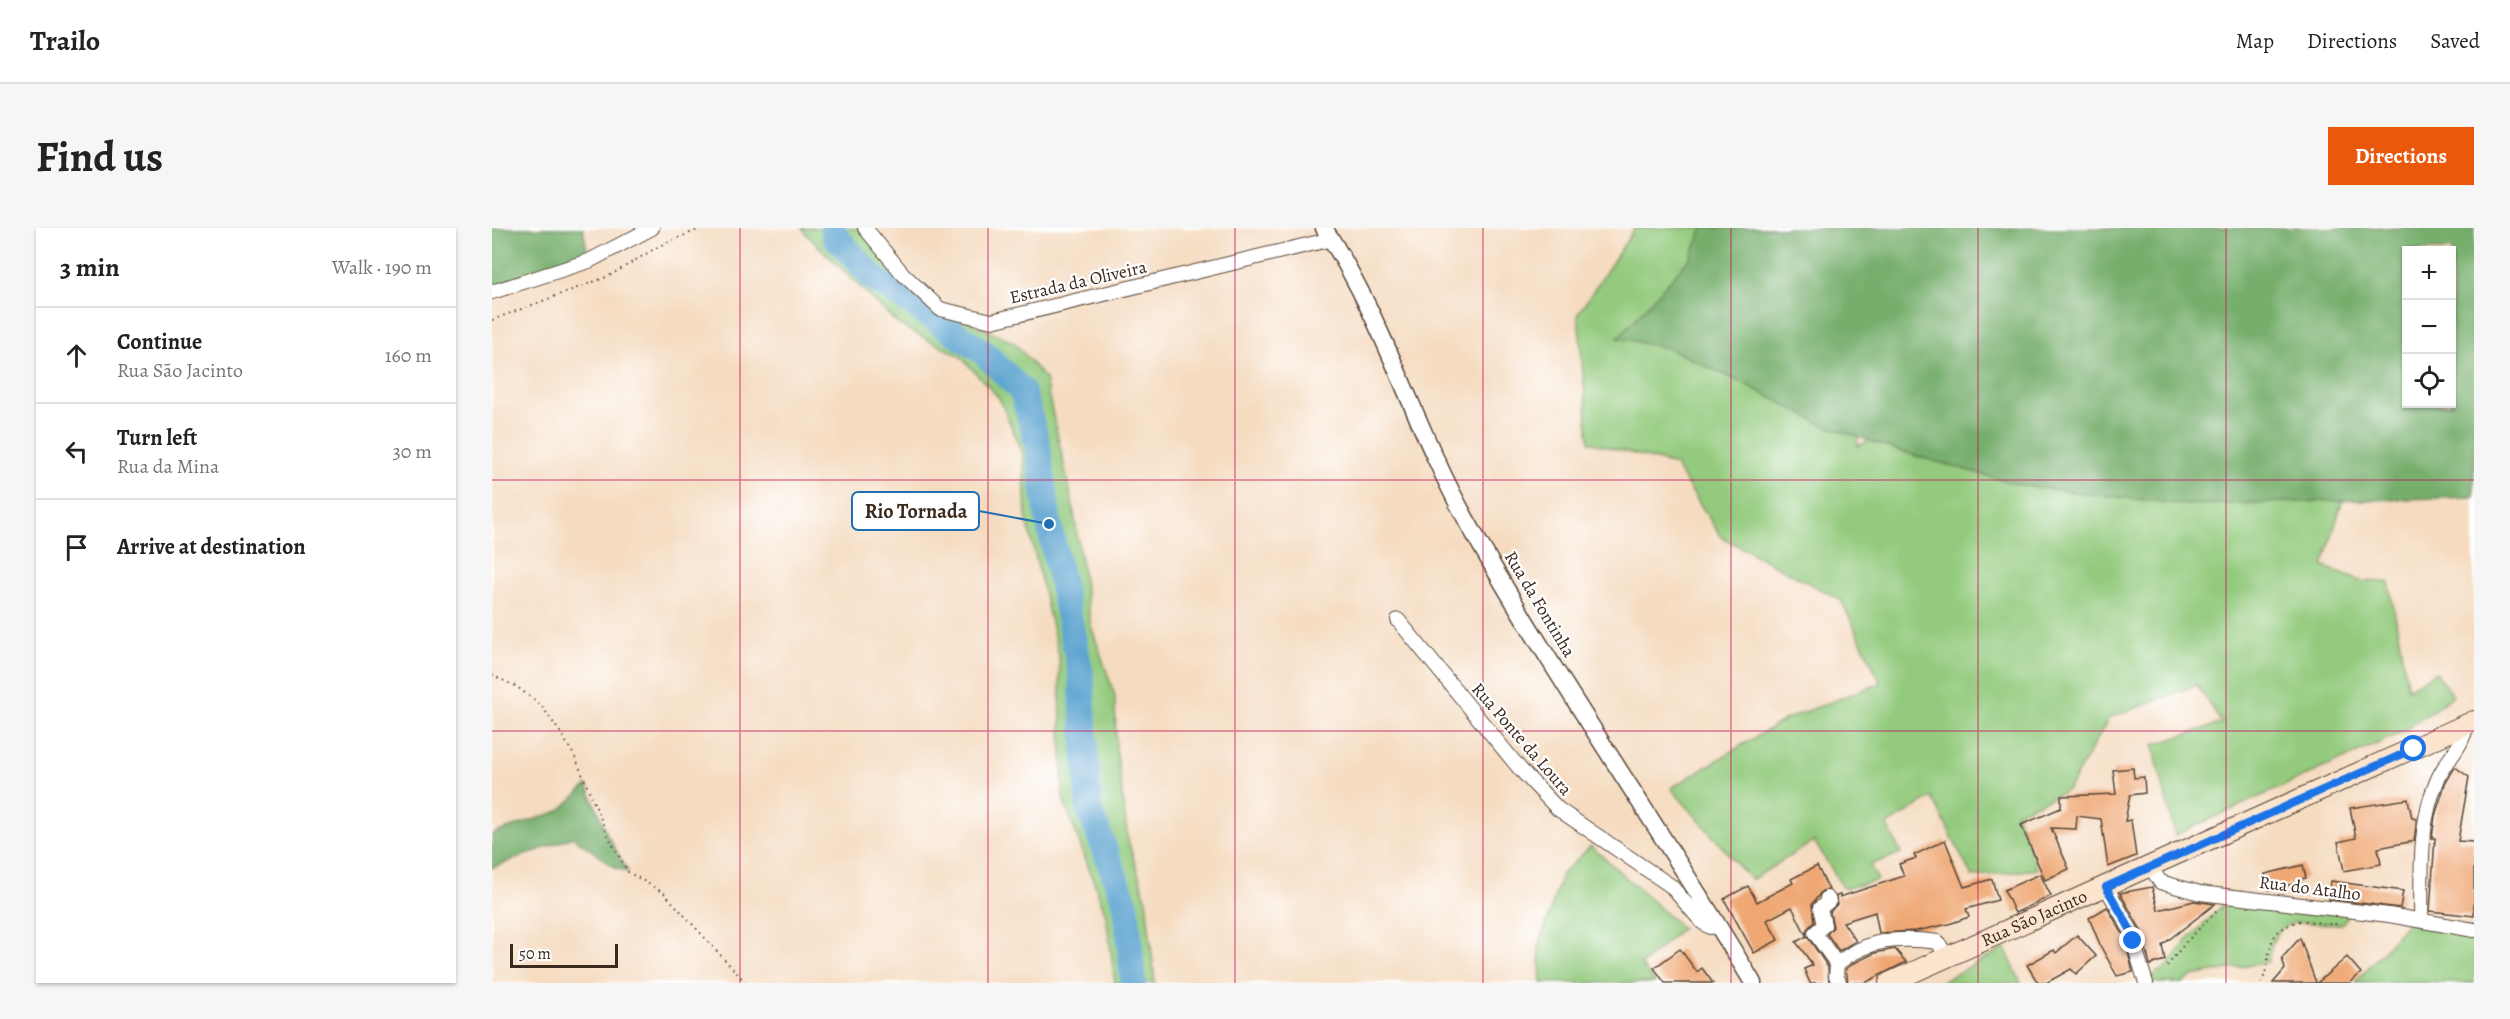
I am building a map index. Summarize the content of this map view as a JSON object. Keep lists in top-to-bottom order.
{
  "streets": {
    "main road": ["Rua São Jacinto"],
    "street": [
      "Estrada da Oliveira",
      "Rua da Fontinha",
      "Rua Ponte da Loura",
      "Rua do Atalho"
    ]
  },
  "crossings": [
    ["Estrada da Oliveira", "Rua da Fontinha"],
    ["Rua da Fontinha", "Rua Ponte da Loura"],
    ["Rua do Atalho", "Rua São Jacinto"]
  ],
  "places": ["Rio Tornada"],
  "scale_bar": "50 m",
  "page": {
    "header": "Trailo",
    "nav": ["Map", "Directions", "Saved"],
    "buttons": "Directions",
    "title": "Find us",
    "heading": ["3 min", "Walk · 190 m"],
    "map_buttons": ["+", "−"],
    "list": [
      ["Continue", "Rua São Jacinto", "160 m"],
      ["Turn left", "Rua da Mina", "30 m"],
      "Arrive at destination"
    ],
    "scale": "50 m"
  }
}
